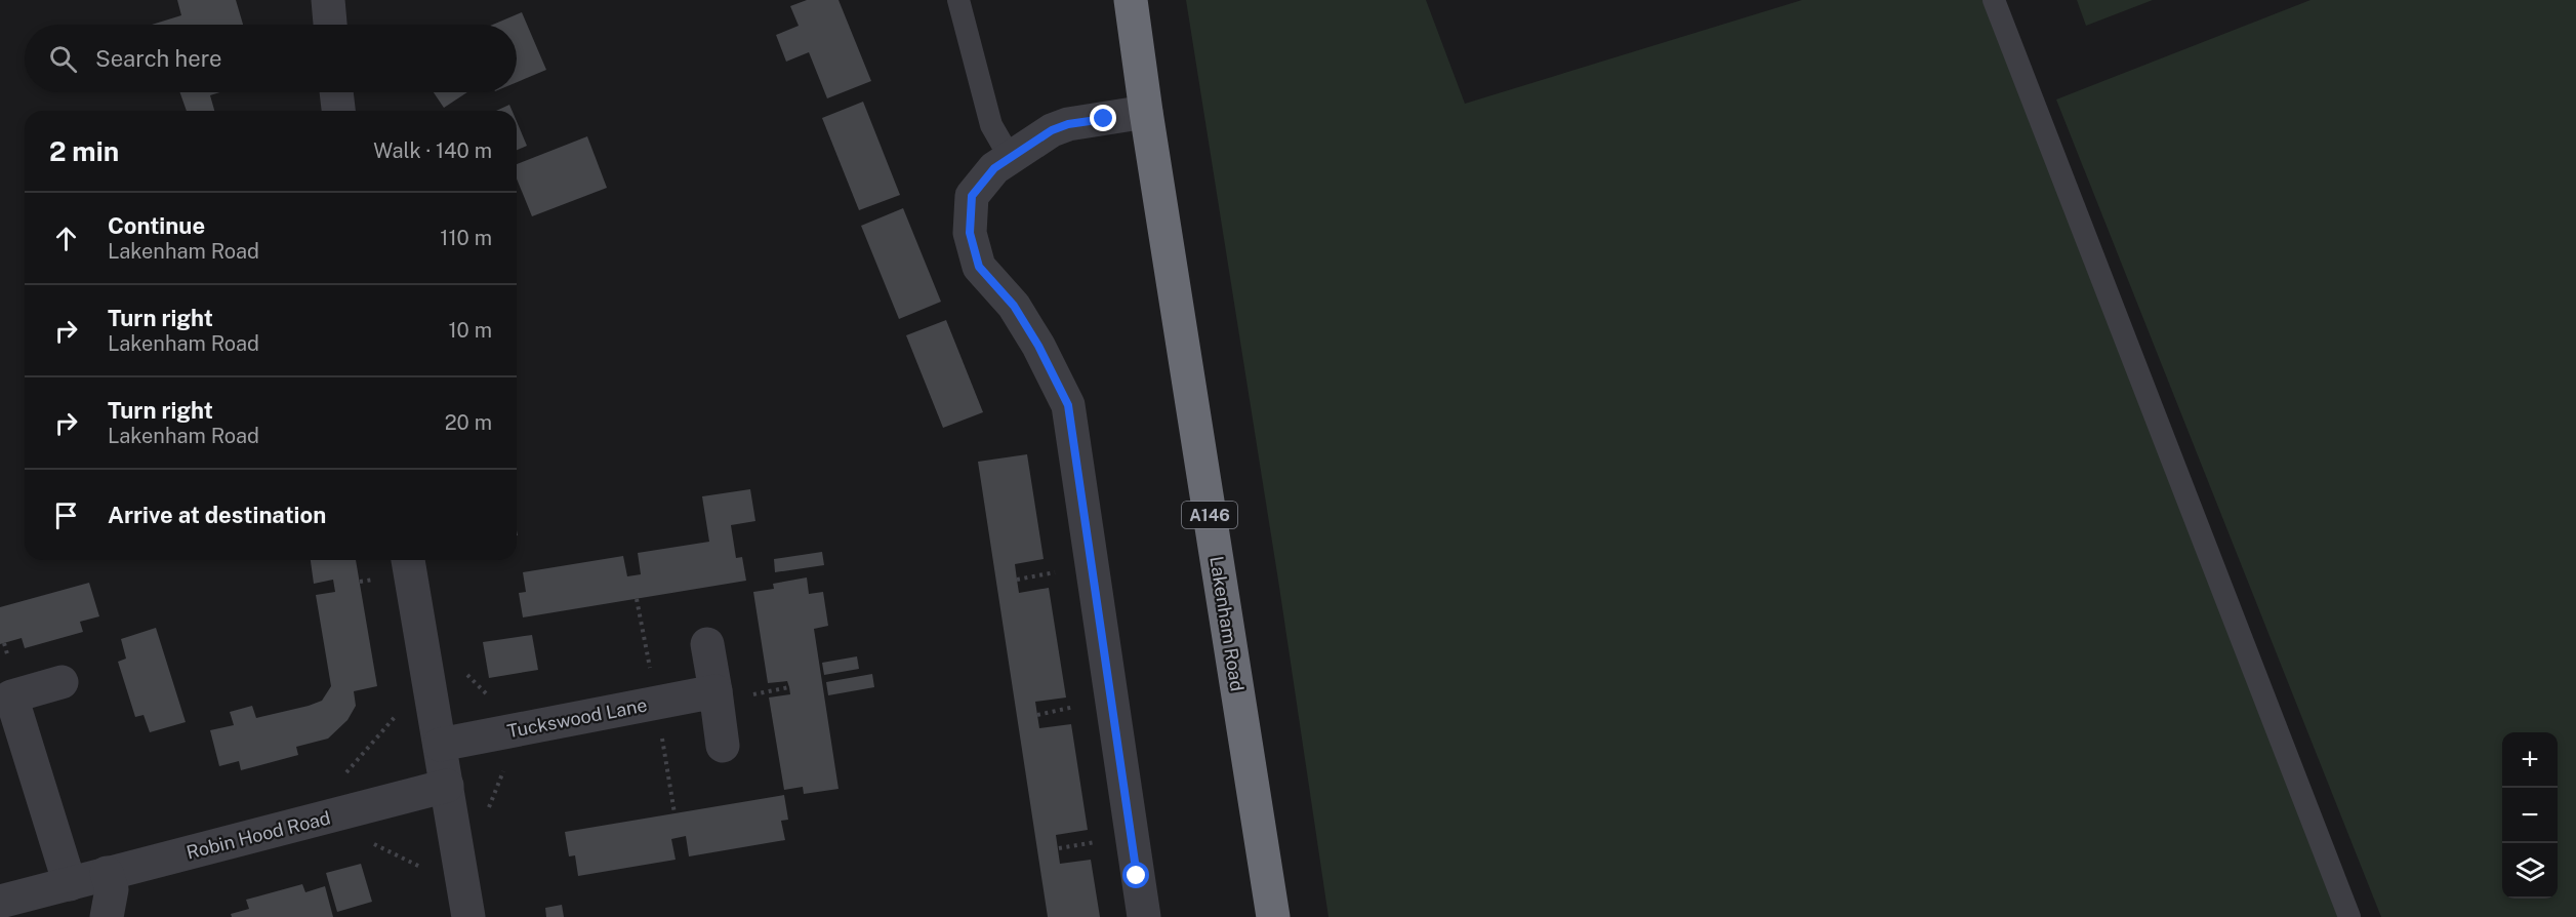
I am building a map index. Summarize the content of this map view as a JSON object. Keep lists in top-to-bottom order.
{
  "streets": {
    "highway": ["A146", "Lakenham Road"],
    "street": ["Tuckswood Lane", "Robin Hood Road"]
  },
  "page": {
    "search": "Search here",
    "heading": ["2 min", "Walk · 140 m"],
    "list": [
      ["Continue", "Lakenham Road", "110 m"],
      ["Turn right", "Lakenham Road", "10 m"],
      ["Turn right", "Lakenham Road", "20 m"],
      "Arrive at destination"
    ],
    "map_buttons": ["+", "−"]
  }
}
